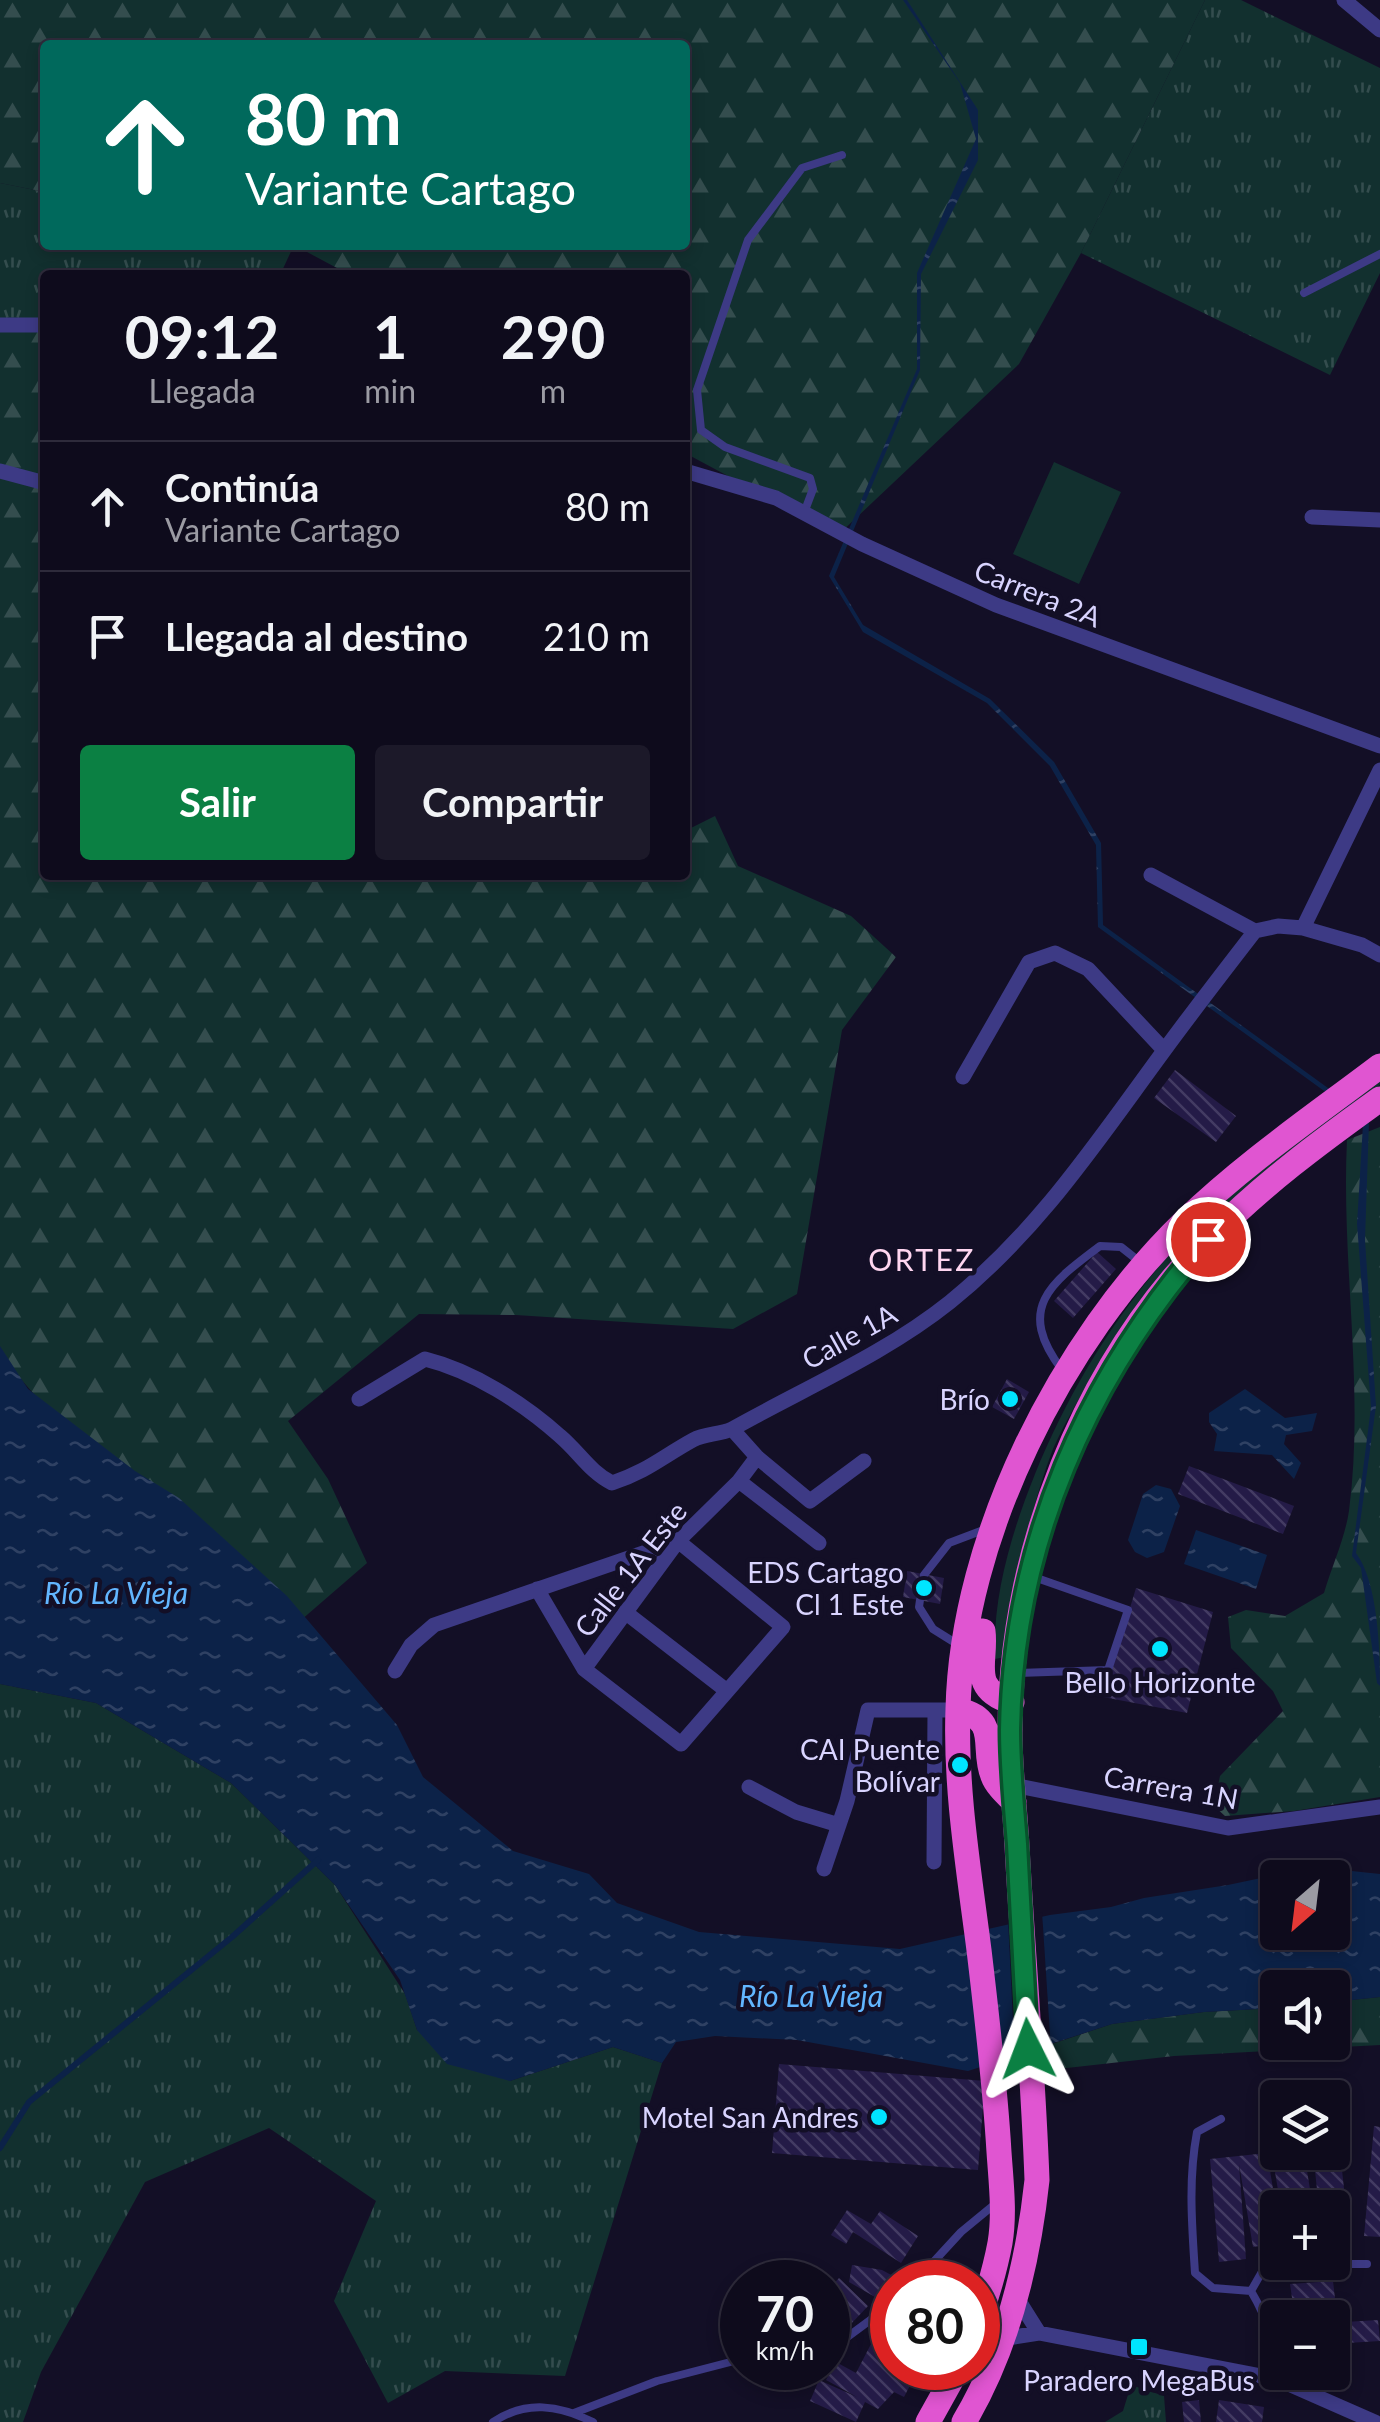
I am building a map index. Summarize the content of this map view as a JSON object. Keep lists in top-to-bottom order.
{
  "streets": {
    "street": [
      "Carrera 2A",
      "Calle 1A",
      "Calle 1A Este",
      "Carrera 1N"
    ]
  },
  "districts": ["ORTEZ"],
  "water": ["Río La Vieja"],
  "places": {
    "other": [
      "Brío",
      "EDS Cartago Cl 1 Este",
      "Bello Horizonte",
      "CAI Puente Bolívar",
      "Motel San Andres"
    ],
    "transit": ["Paradero MegaBus"]
  },
  "north": "bottom left",
  "page": {
    "turn": ["80 m", "Variante Cartago"],
    "eta": [
      "09:12",
      "Llegada",
      "1",
      "min",
      "290",
      "m"
    ],
    "list": [
      {
        "name": "Continúa",
        "note": "Variante Cartago",
        "value": "80 m"
      },
      {
        "name": "Llegada al destino",
        "value": "210 m"
      }
    ],
    "buttons": ["Salir", "Compartir"],
    "map_buttons": ["+", "−"],
    "speed": "70 km/h",
    "limit": "80"
  }
}
